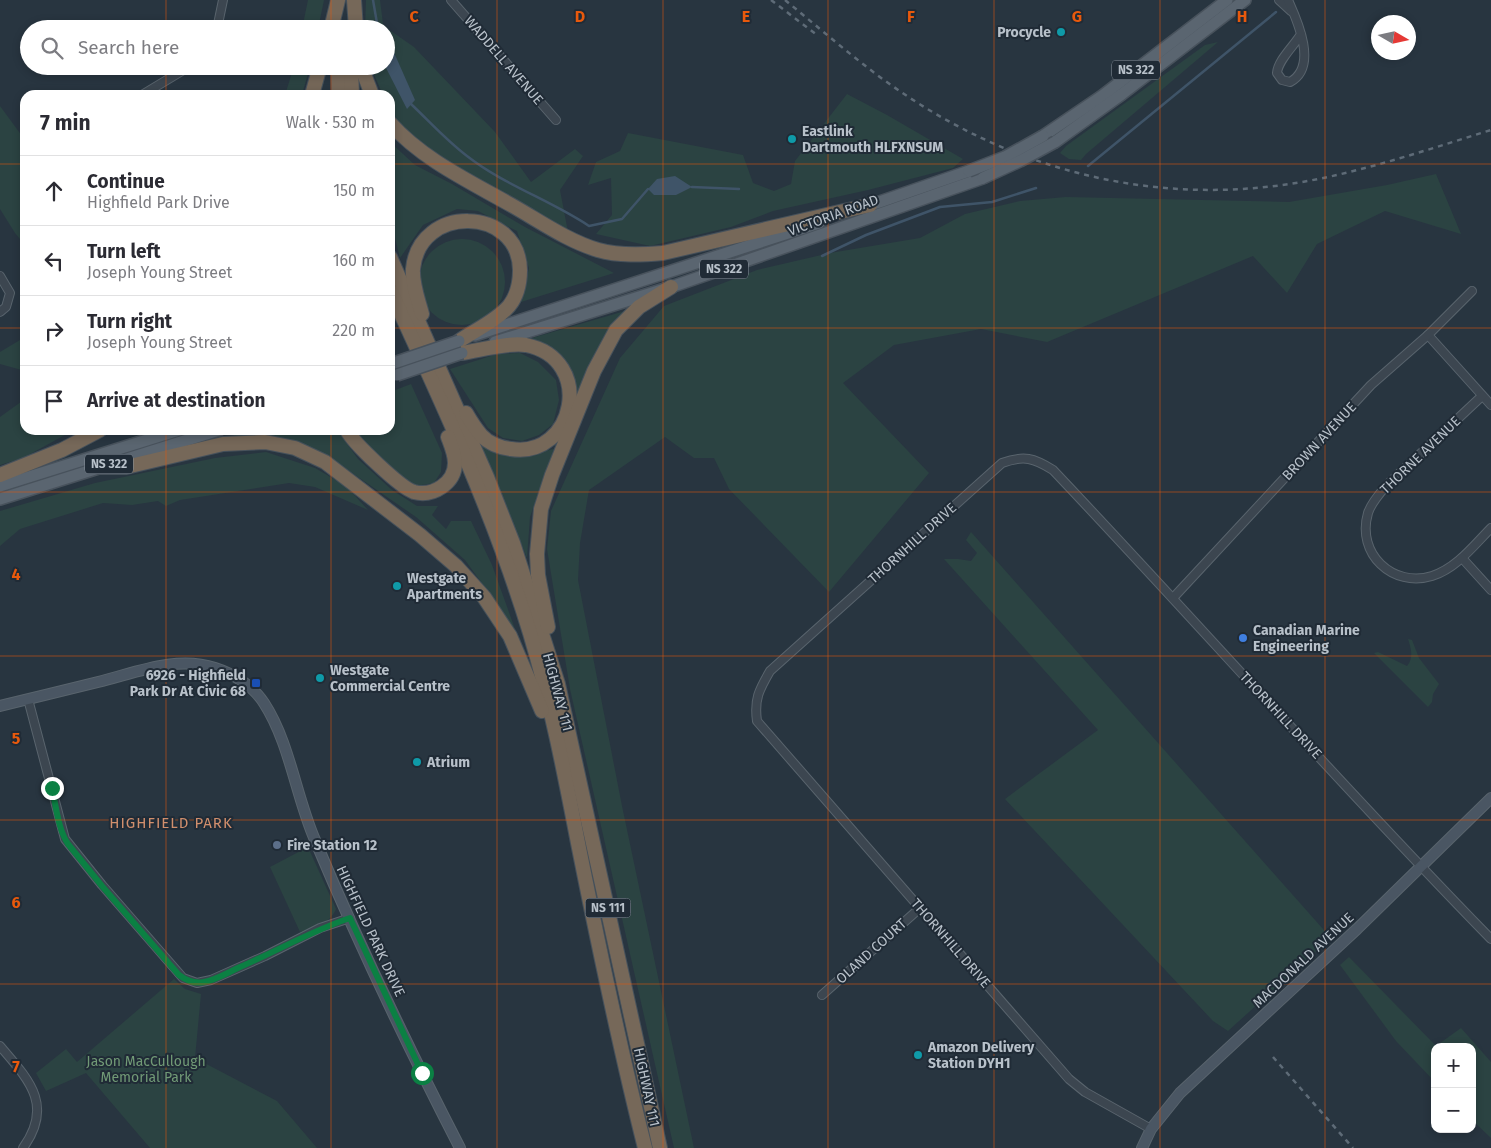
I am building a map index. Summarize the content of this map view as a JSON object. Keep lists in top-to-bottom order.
{
  "streets": {
    "highway": ["HIGHWAY 111", "NS 111"],
    "main road": ["NS 322", "VICTORIA ROAD"],
    "street": [
      "WADDELL AVENUE",
      "BROWN AVENUE",
      "THORNE AVENUE",
      "THORNHILL DRIVE",
      "HIGHFIELD PARK DRIVE",
      "OLAND COURT",
      "MACDONALD AVENUE"
    ]
  },
  "crossings": [
    ["BROWN AVENUE", "THORNHILL DRIVE"],
    ["THORNHILL DRIVE", "OLAND COURT"],
    ["THORNHILL DRIVE", "MACDONALD AVENUE"]
  ],
  "districts": ["HIGHFIELD PARK"],
  "parks": ["Jason MacCullough Memorial Park"],
  "places": {
    "other": [
      "Procycle",
      "Eastlink Dartmouth HLFXNSUM",
      "Westgate Apartments",
      "Canadian Marine Engineering",
      "Westgate Commercial Centre",
      "Atrium",
      "Fire Station 12",
      "Amazon Delivery Station DYH1"
    ],
    "transit": ["6926 - Highfield Park Dr At Civic 68"]
  },
  "north": "right",
  "page": {
    "search": "Search here",
    "heading": ["7 min", "Walk · 530 m"],
    "list": [
      ["Continue", "Highfield Park Drive", "150 m"],
      ["Turn left", "Joseph Young Street", "160 m"],
      ["Turn right", "Joseph Young Street", "220 m"],
      "Arrive at destination"
    ],
    "map_buttons": ["+", "−"]
  },
  "grid": {
    "columns": [
      "C",
      "D",
      "E",
      "F",
      "G",
      "H"
    ],
    "rows": [
      "4",
      "5",
      "6",
      "7"
    ]
  }
}
